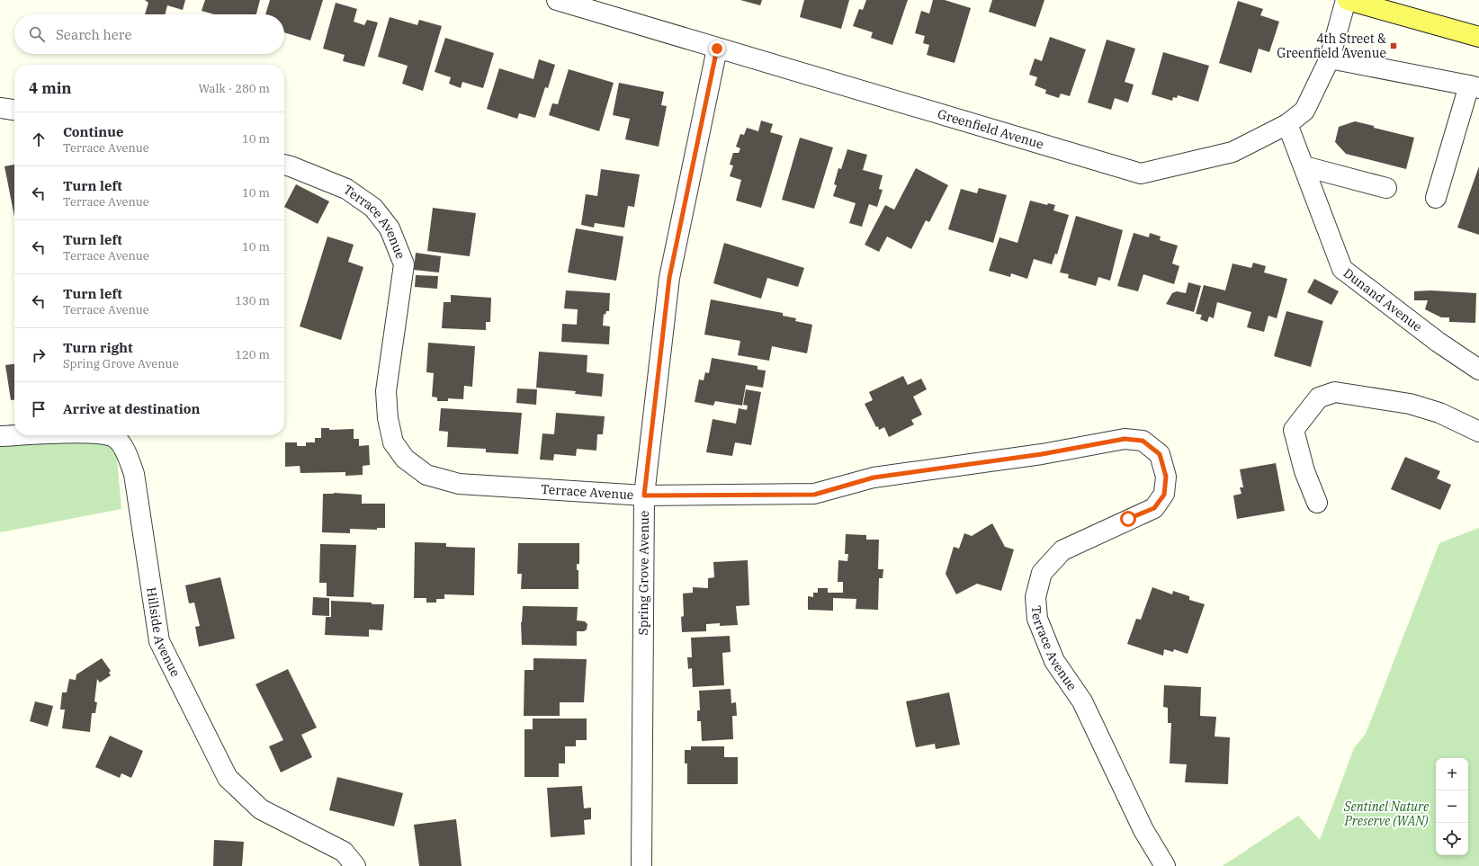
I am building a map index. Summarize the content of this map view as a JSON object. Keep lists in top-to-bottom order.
{
  "streets": {
    "street": [
      "Greenfield Avenue",
      "Terrace Avenue",
      "Dunand Avenue",
      "Spring Grove Avenue",
      "Hillside Avenue"
    ]
  },
  "crossings": [
    ["Greenfield Avenue", "Dunand Avenue"],
    ["Greenfield Avenue", "Spring Grove Avenue"],
    ["Terrace Avenue", "Spring Grove Avenue"]
  ],
  "parks": ["Sentinel Nature Preserve (WAN)"],
  "places": {
    "transit": ["4th Street & Greenfield Avenue"]
  },
  "page": {
    "search": "Search here",
    "heading": ["4 min", "Walk · 280 m"],
    "list": [
      ["Continue", "Terrace Avenue", "10 m"],
      ["Turn left", "Terrace Avenue", "10 m"],
      ["Turn left", "Terrace Avenue", "10 m"],
      ["Turn left", "Terrace Avenue", "130 m"],
      ["Turn right", "Spring Grove Avenue", "120 m"],
      "Arrive at destination"
    ],
    "map_buttons": ["+", "−"]
  }
}
